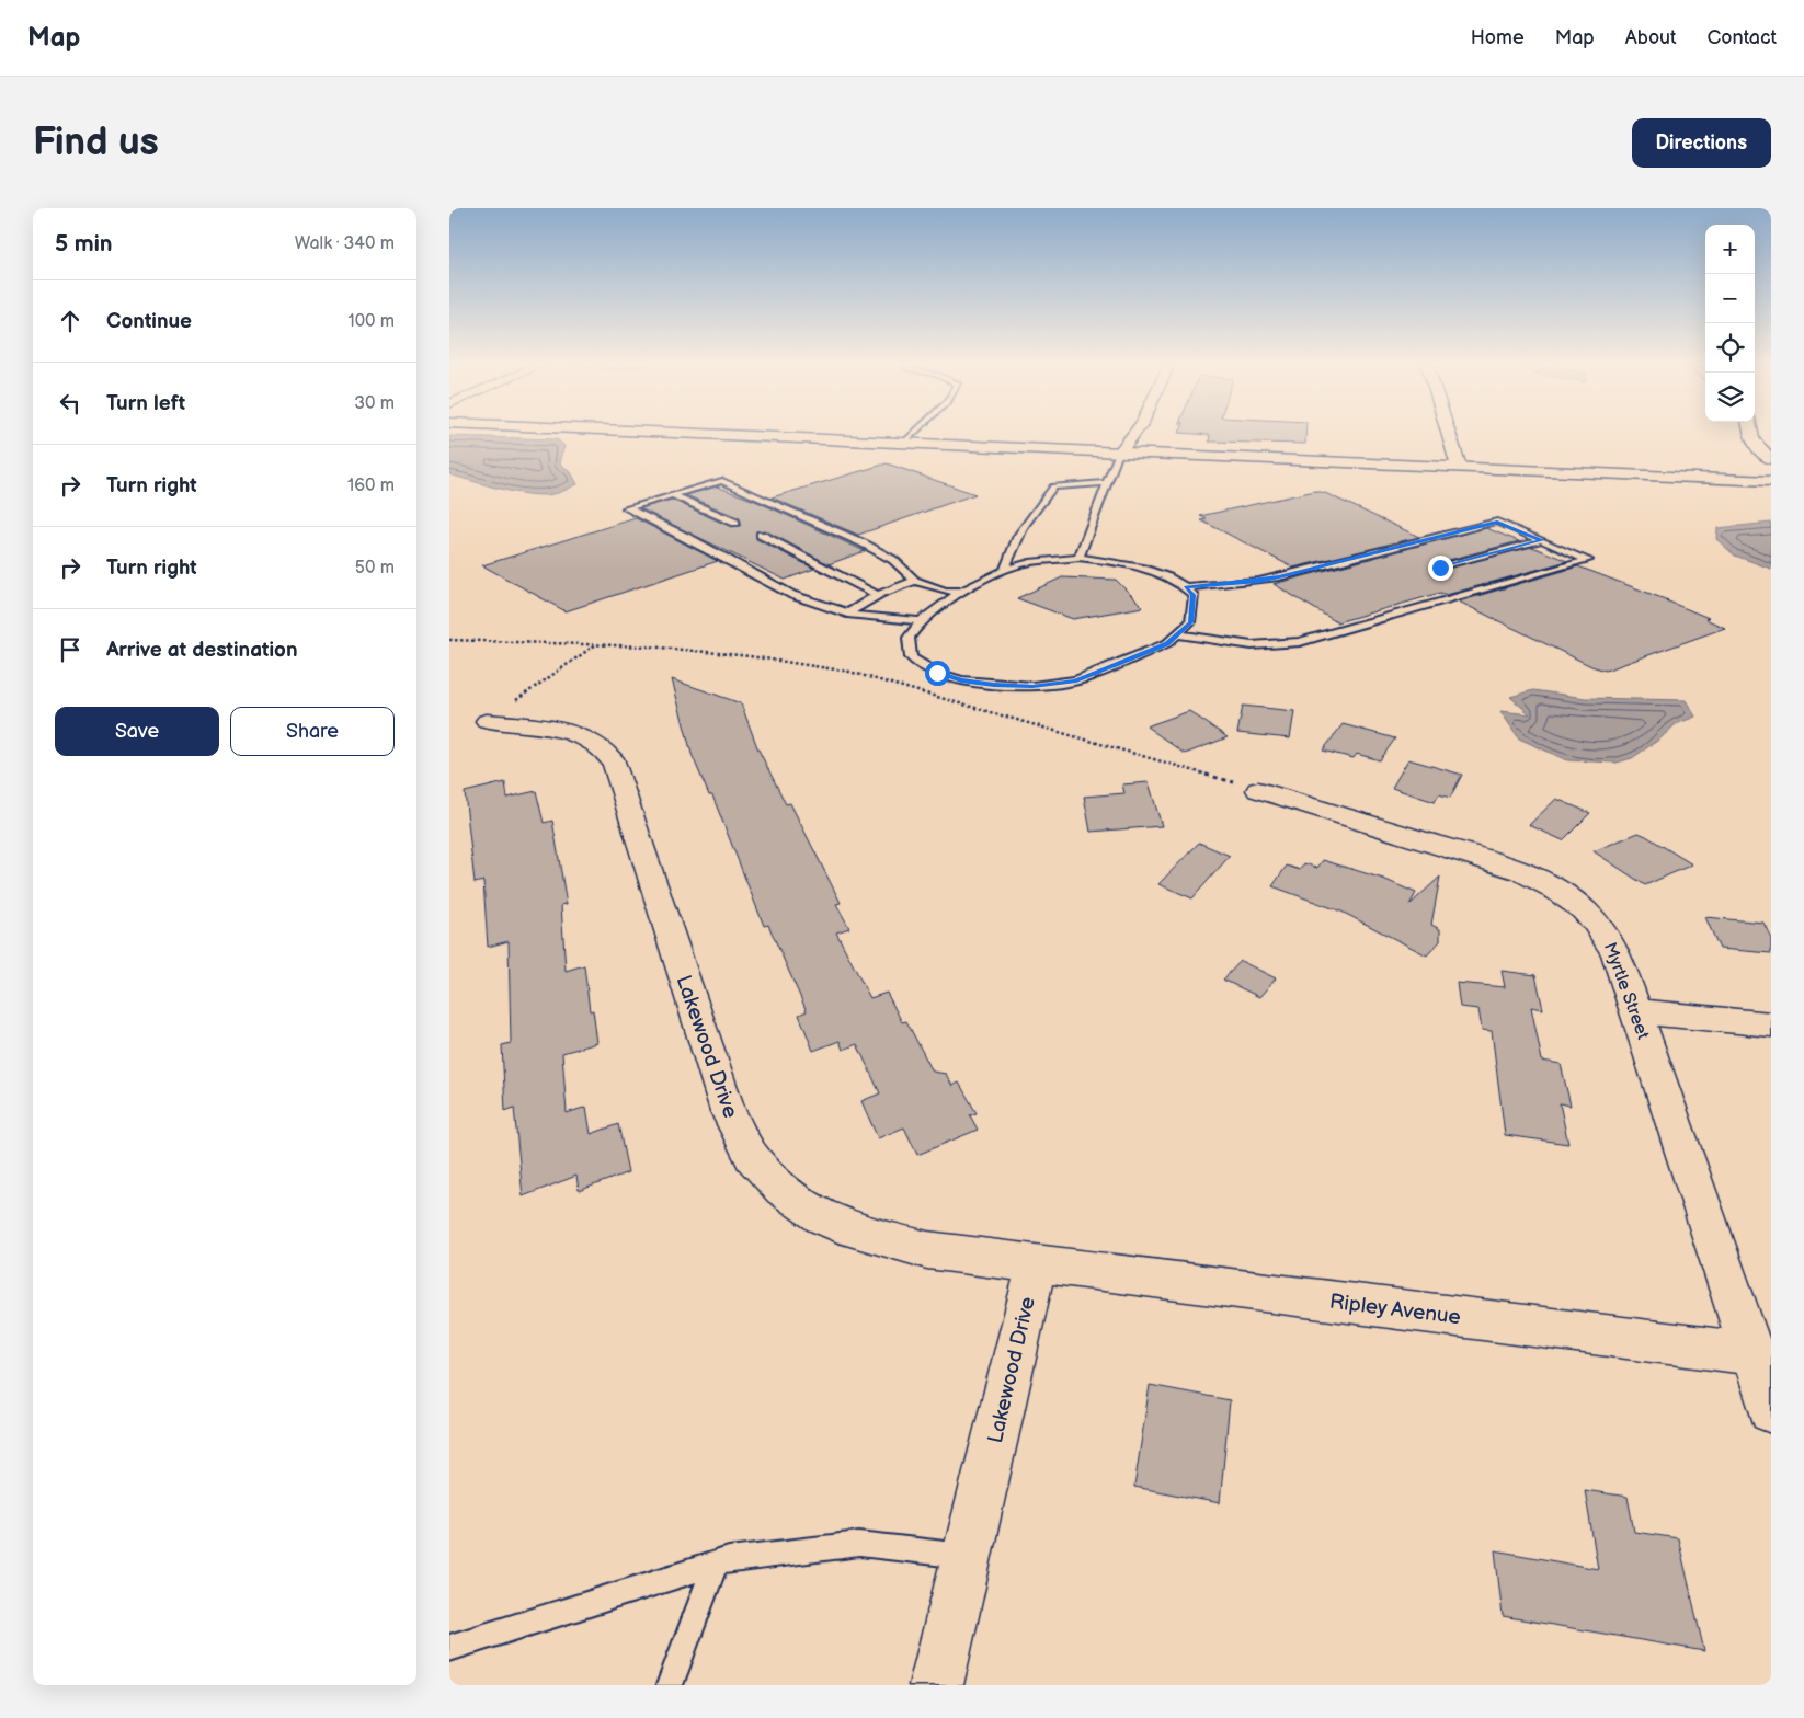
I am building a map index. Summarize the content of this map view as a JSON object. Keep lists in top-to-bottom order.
{
  "streets": {
    "street": ["Myrtle Street", "Lakewood Drive", "Ripley Avenue"]
  },
  "crossings": [
    ["Myrtle Street", "Ripley Avenue"],
    ["Lakewood Drive", "Ripley Avenue"]
  ],
  "page": {
    "header": "Map",
    "nav": [
      "Home",
      "Map",
      "About",
      "Contact"
    ],
    "buttons": [
      "Directions",
      ["Save", "Share"]
    ],
    "title": "Find us",
    "heading": ["5 min", "Walk · 340 m"],
    "map_buttons": ["+", "−"],
    "list": [
      ["Continue", "100 m"],
      ["Turn left", "30 m"],
      ["Turn right", "160 m"],
      ["Turn right", "50 m"],
      "Arrive at destination"
    ]
  }
}
